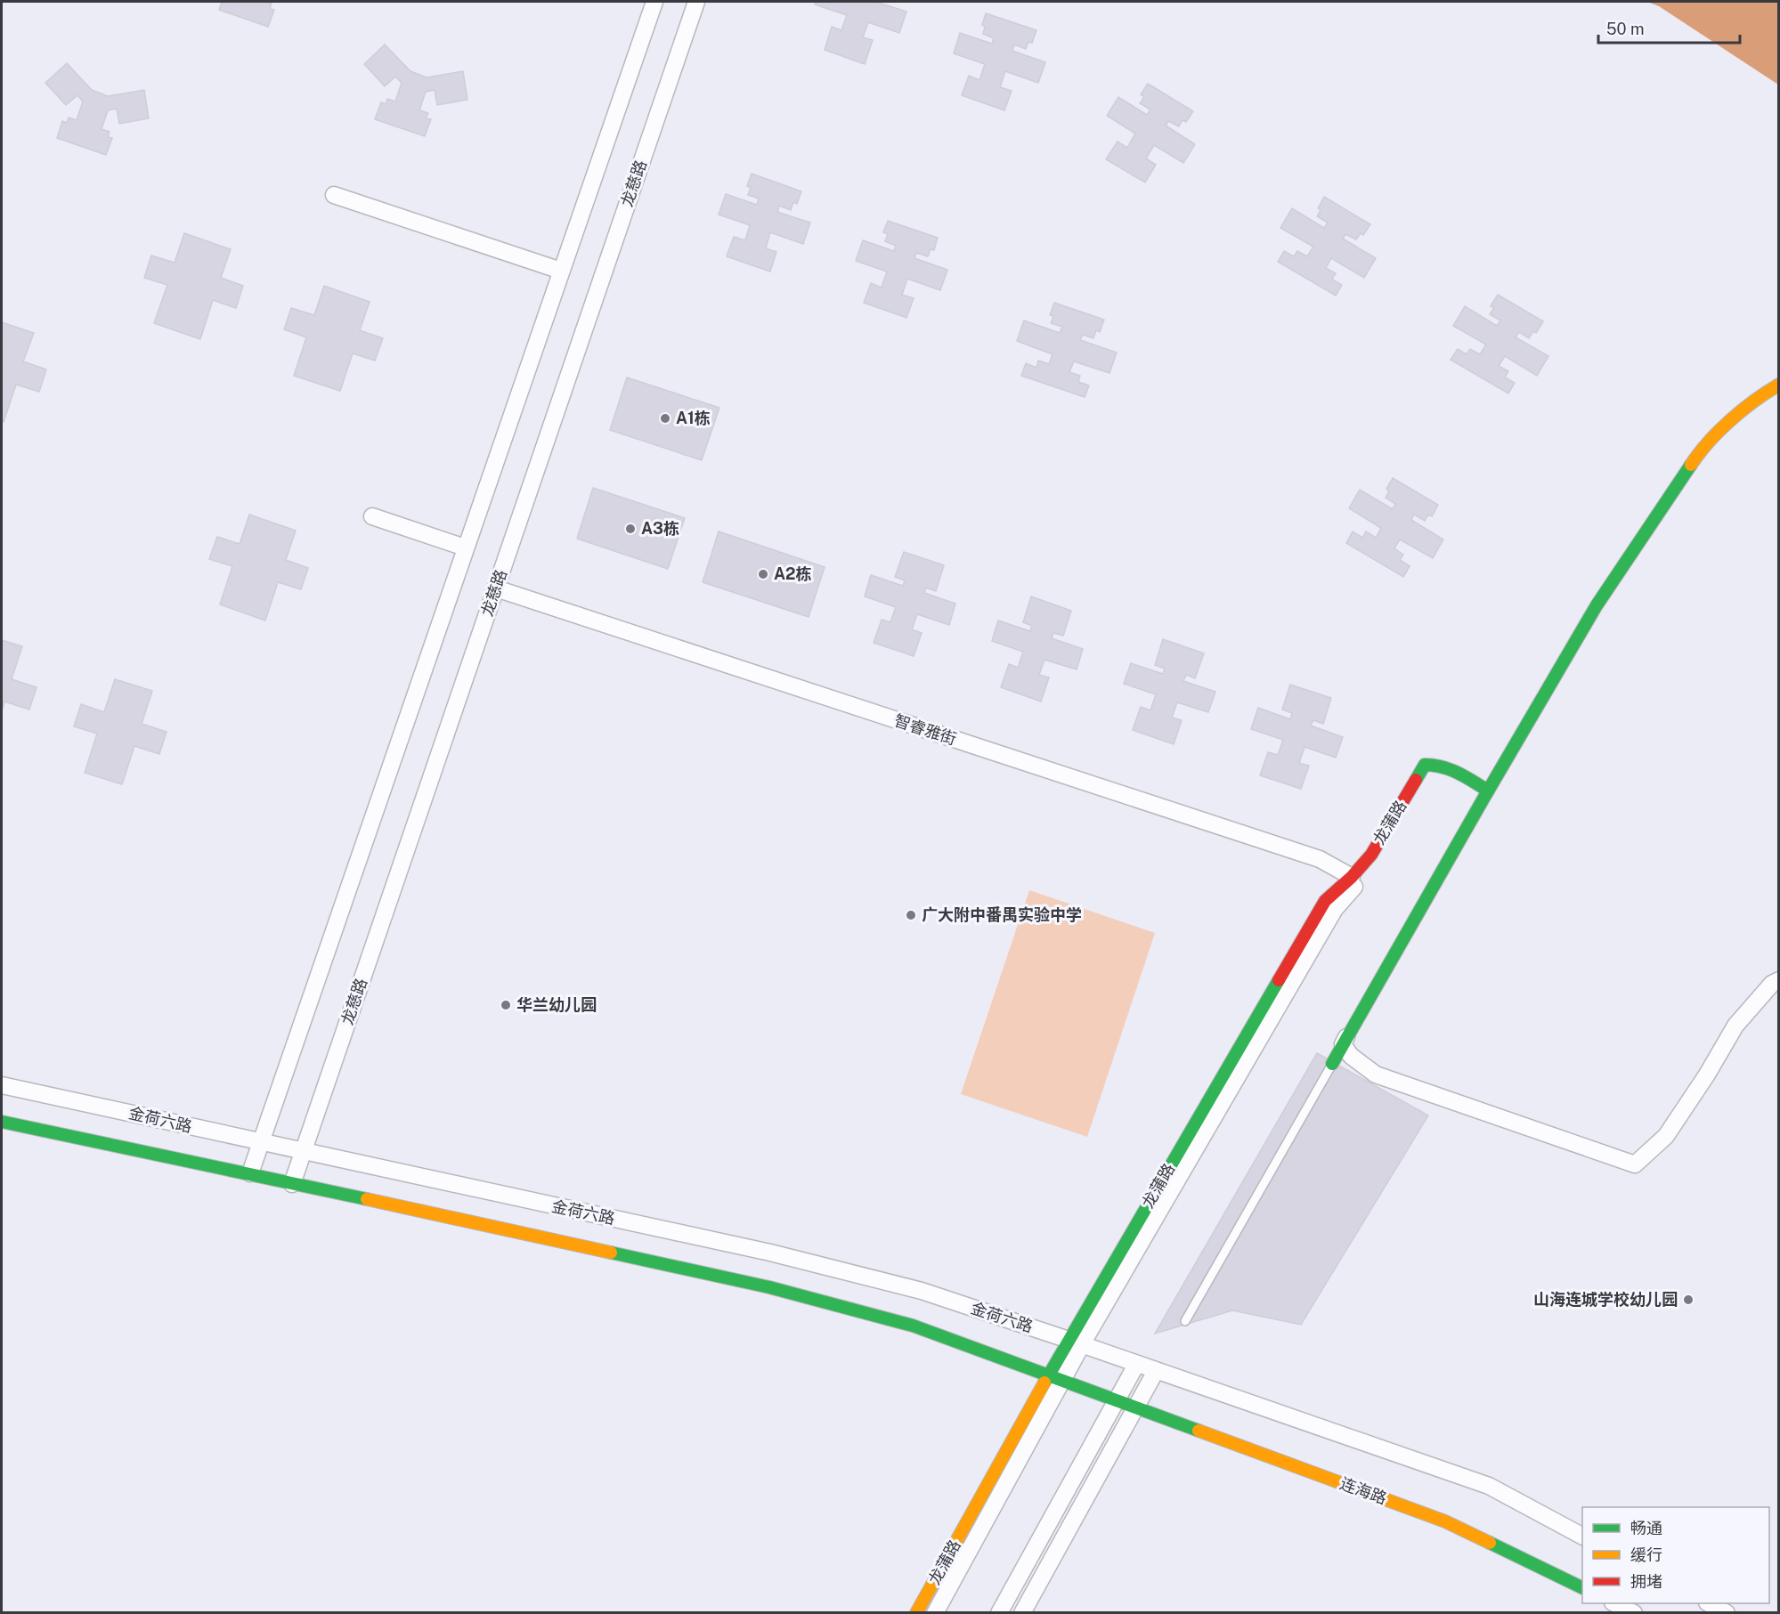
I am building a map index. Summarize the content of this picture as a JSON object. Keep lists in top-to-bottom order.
{
  "streets": {
    "street": [
      "龙慈路",
      "智睿雅街",
      "龙蒲路",
      "金荷六路",
      "连海路"
    ]
  },
  "crossings": [
    ["龙慈路", "智睿雅街"],
    ["龙慈路", "金荷六路"],
    ["智睿雅街", "龙蒲路"],
    ["龙蒲路", "金荷六路"],
    ["金荷六路", "连海路"]
  ],
  "places": [
    "A1栋",
    "A3栋",
    "A2栋",
    "广大附中番禺实验中学",
    "华兰幼儿园",
    "山海连城学校幼儿园"
  ],
  "legend": ["畅通", "缓行", "拥堵"],
  "scale_bar": "50 m"
}
